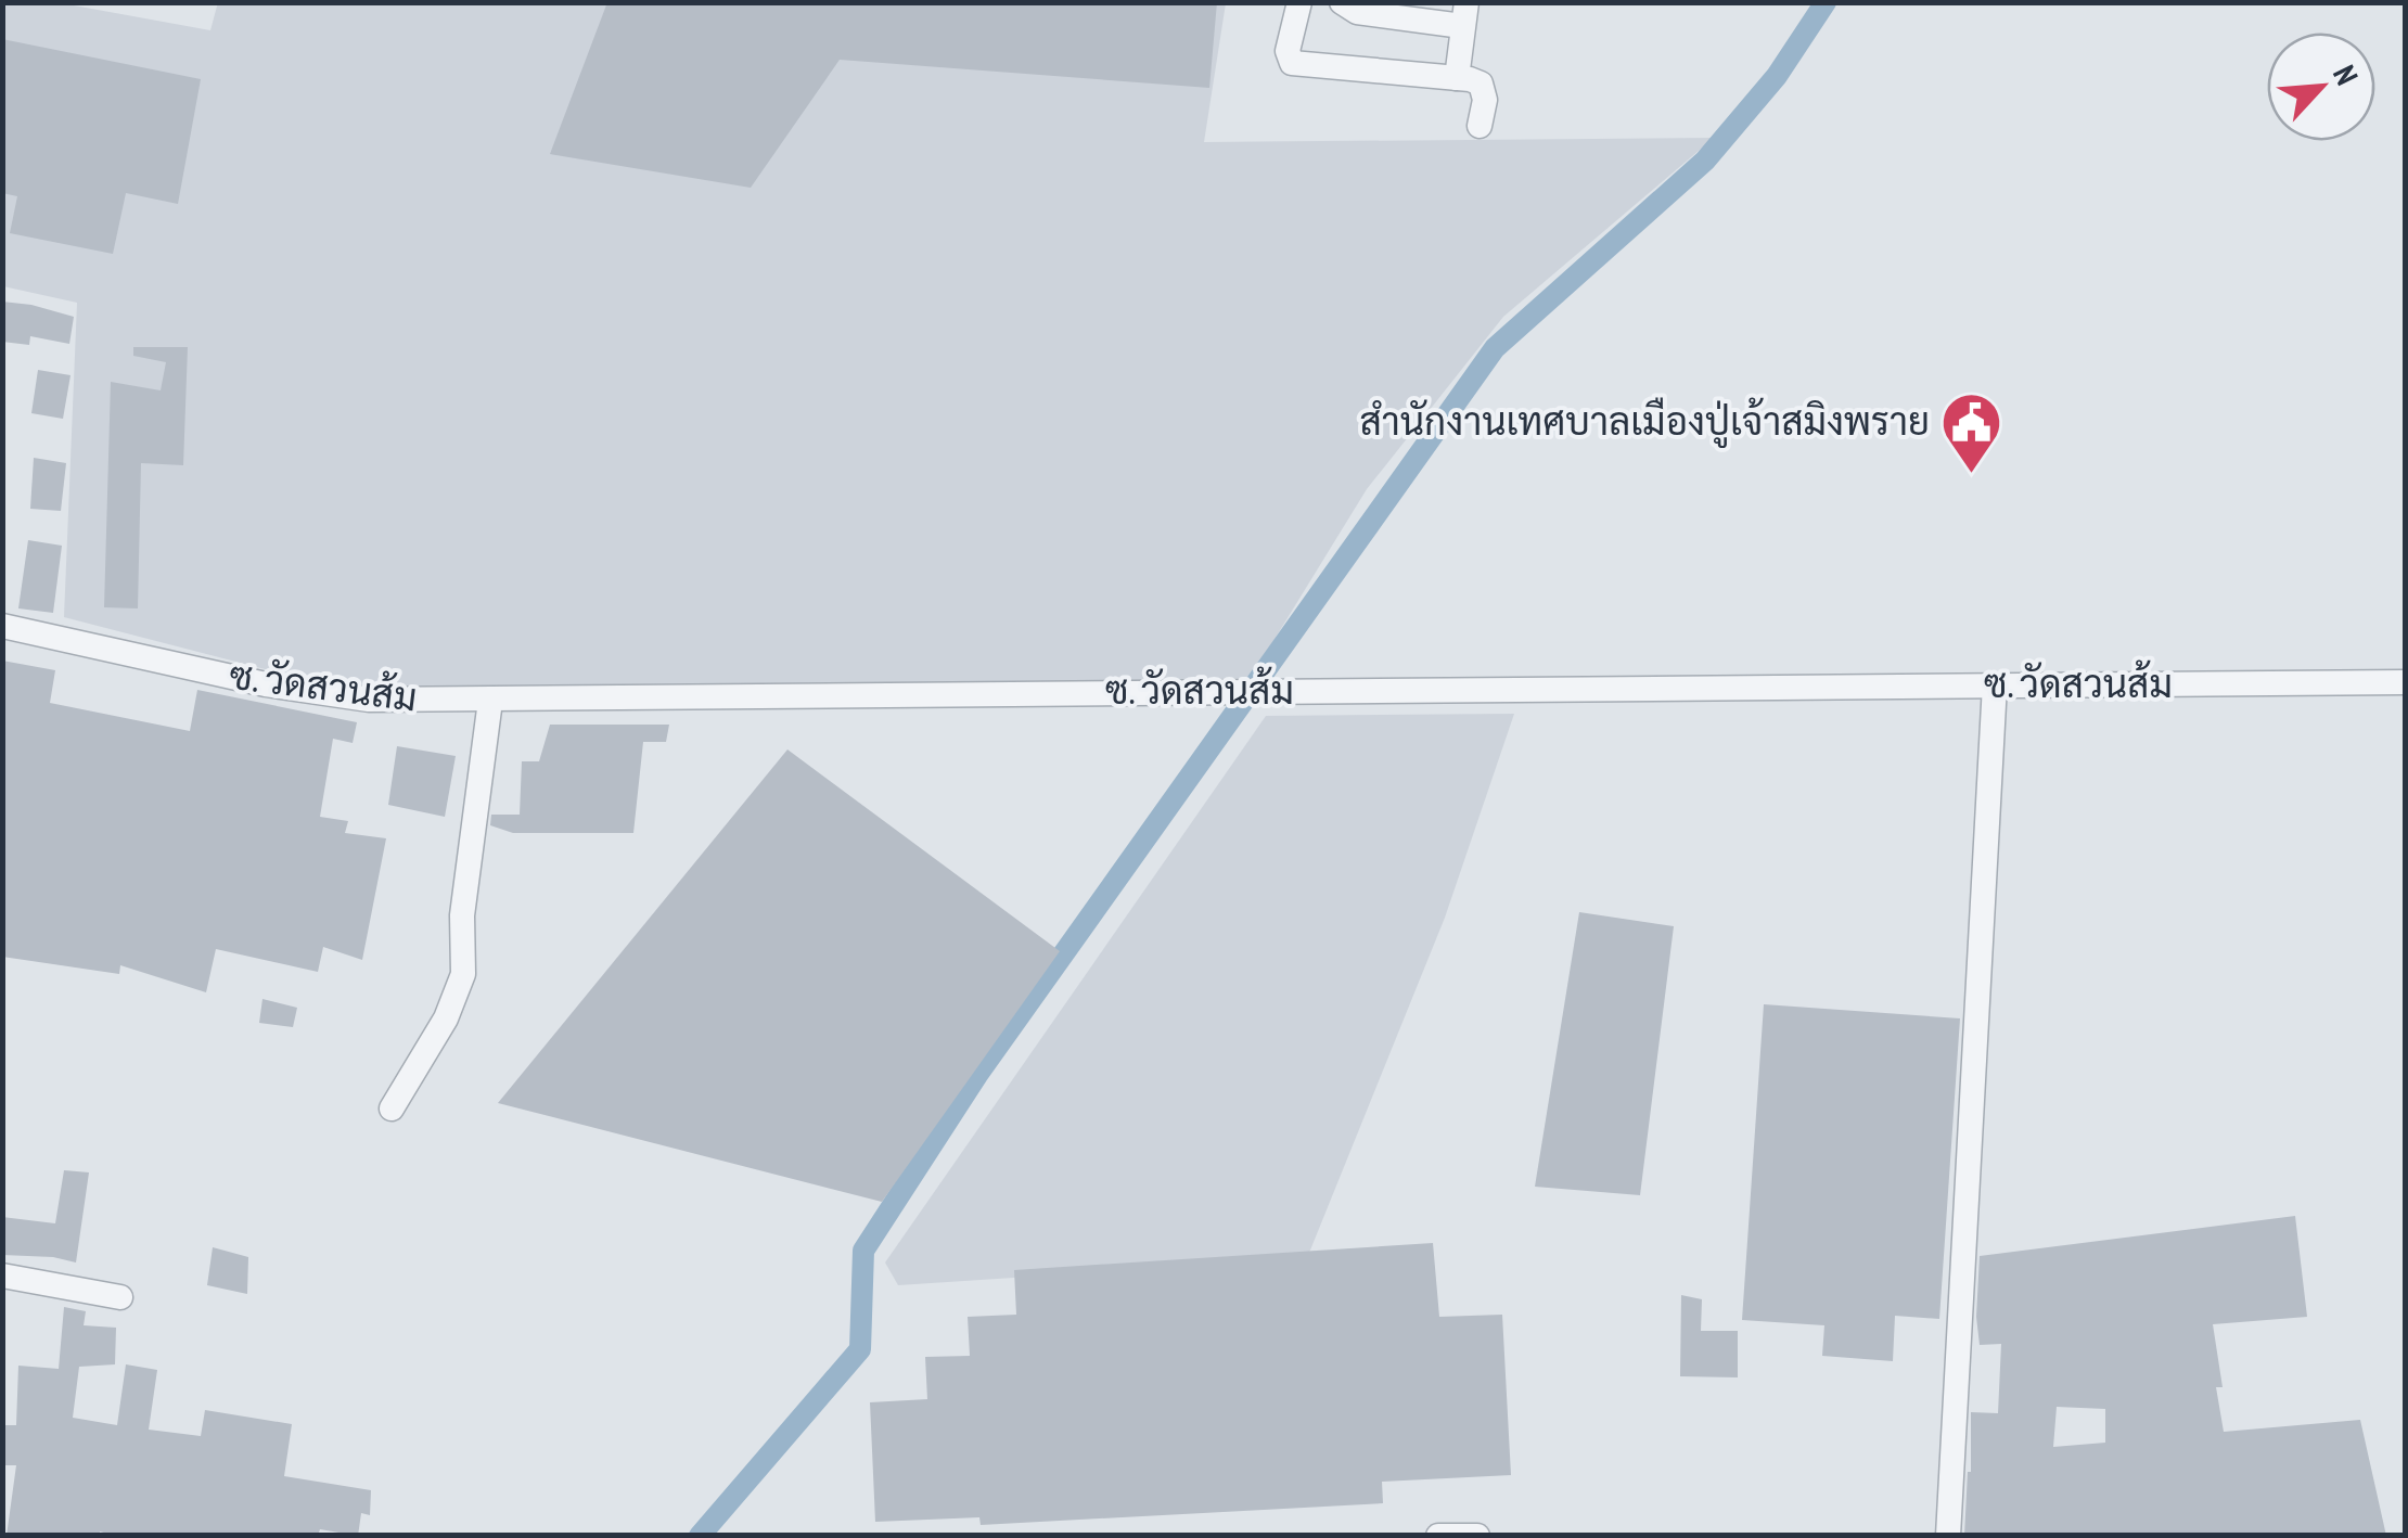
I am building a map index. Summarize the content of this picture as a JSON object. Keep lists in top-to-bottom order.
{
  "streets": {
    "street": ["ซ. วัดสวนส้ม"]
  },
  "places": {
    "public building": ["สำนักงานเทศบาลเมืองปู่เจ้าสมิงพราย"]
  },
  "north": "top right"
}
